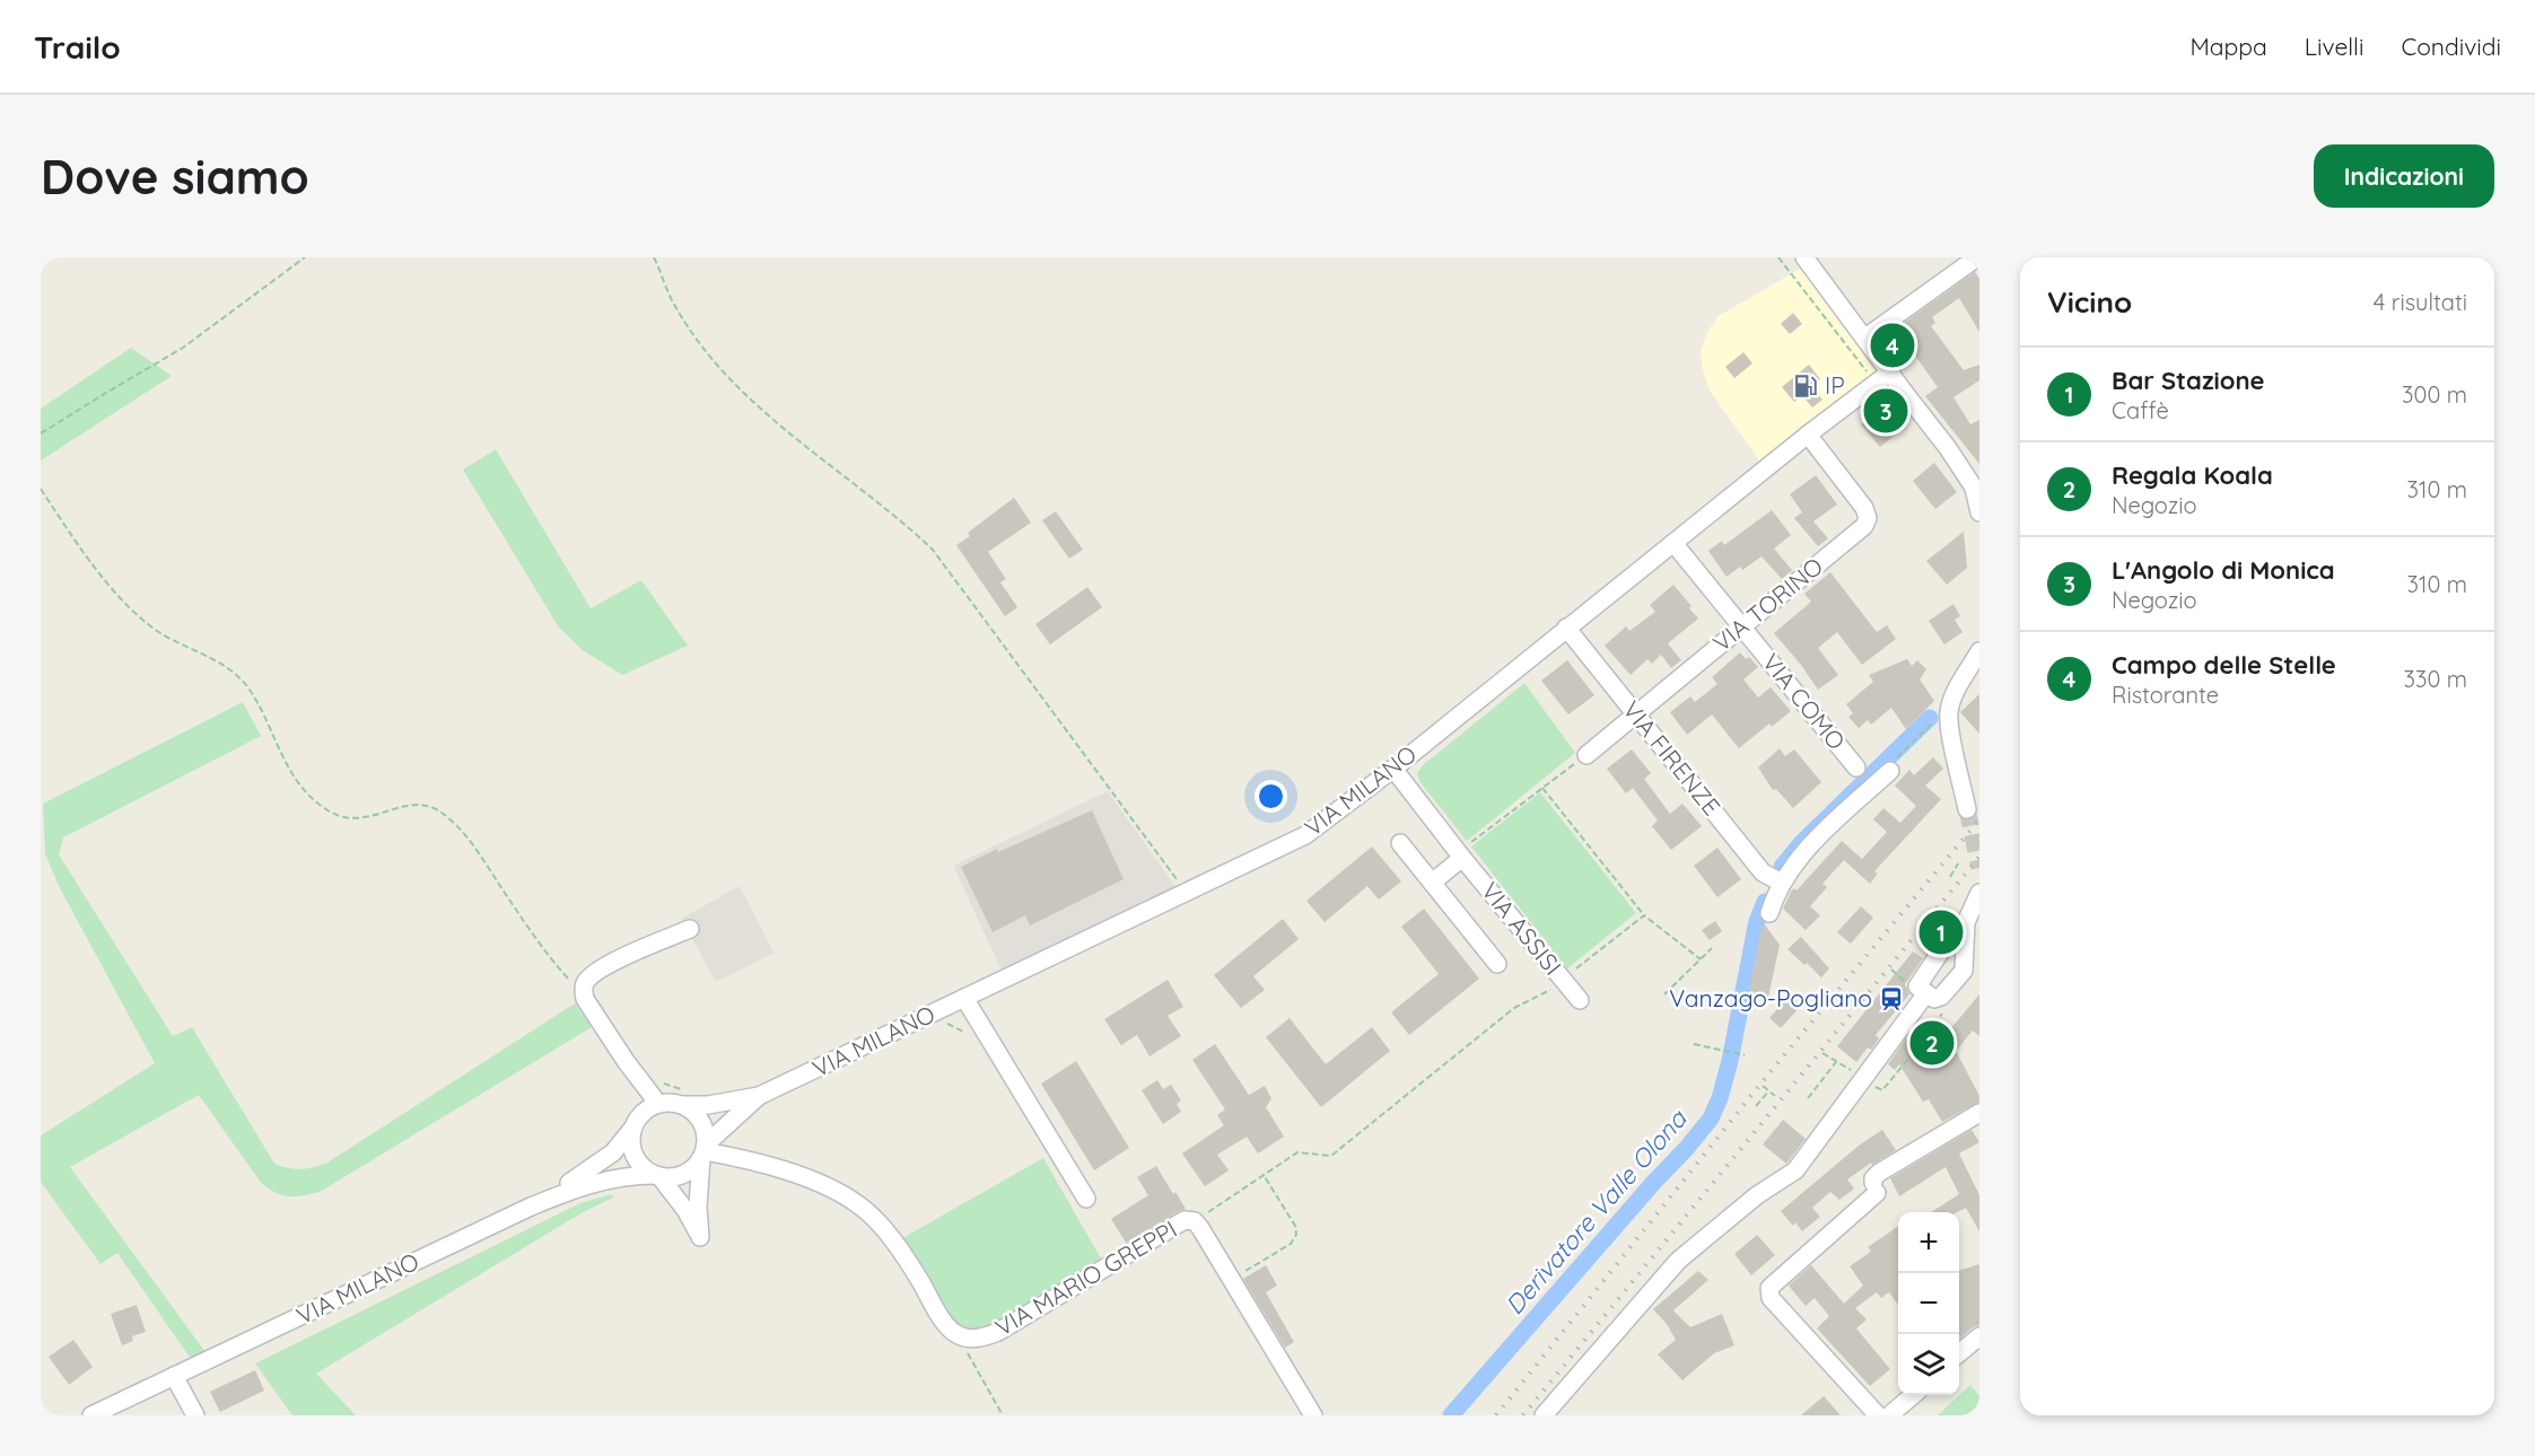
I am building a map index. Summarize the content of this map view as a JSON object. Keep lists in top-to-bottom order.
{
  "streets": {
    "street": [
      "VIA TORINO",
      "VIA COMO",
      "VIA FIRENZE",
      "VIA MILANO",
      "VIA ASSISI",
      "VIA MARIO GREPPI"
    ]
  },
  "crossings": [
    ["VIA TORINO", "VIA COMO"],
    ["VIA TORINO", "VIA FIRENZE"],
    ["VIA TORINO", "VIA MILANO"],
    ["VIA COMO", "VIA MILANO"],
    ["VIA FIRENZE", "VIA MILANO"],
    ["VIA MILANO", "VIA ASSISI"],
    ["VIA MILANO", "VIA MARIO GREPPI"]
  ],
  "water": ["Derivatore Valle Olona"],
  "places": {
    "fuel station": ["IP"],
    "station": ["Vanzago-Pogliano"]
  },
  "page": {
    "header": "Trailo",
    "nav": ["Mappa", "Livelli", "Condividi"],
    "buttons": "Indicazioni",
    "title": "Dove siamo",
    "heading": ["Vicino", "4 risultati"],
    "pins": [
      "4",
      "3",
      "1",
      "2"
    ],
    "list": [
      {
        "mark": "1",
        "name": "Bar Stazione",
        "note": "Caffè",
        "value": "300 m"
      },
      {
        "mark": "2",
        "name": "Regala Koala",
        "note": "Negozio",
        "value": "310 m"
      },
      {
        "mark": "3",
        "name": "L'Angolo di Monica",
        "note": "Negozio",
        "value": "310 m"
      },
      {
        "mark": "4",
        "name": "Campo delle Stelle",
        "note": "Ristorante",
        "value": "330 m"
      }
    ],
    "map_buttons": ["+", "−"]
  }
}
